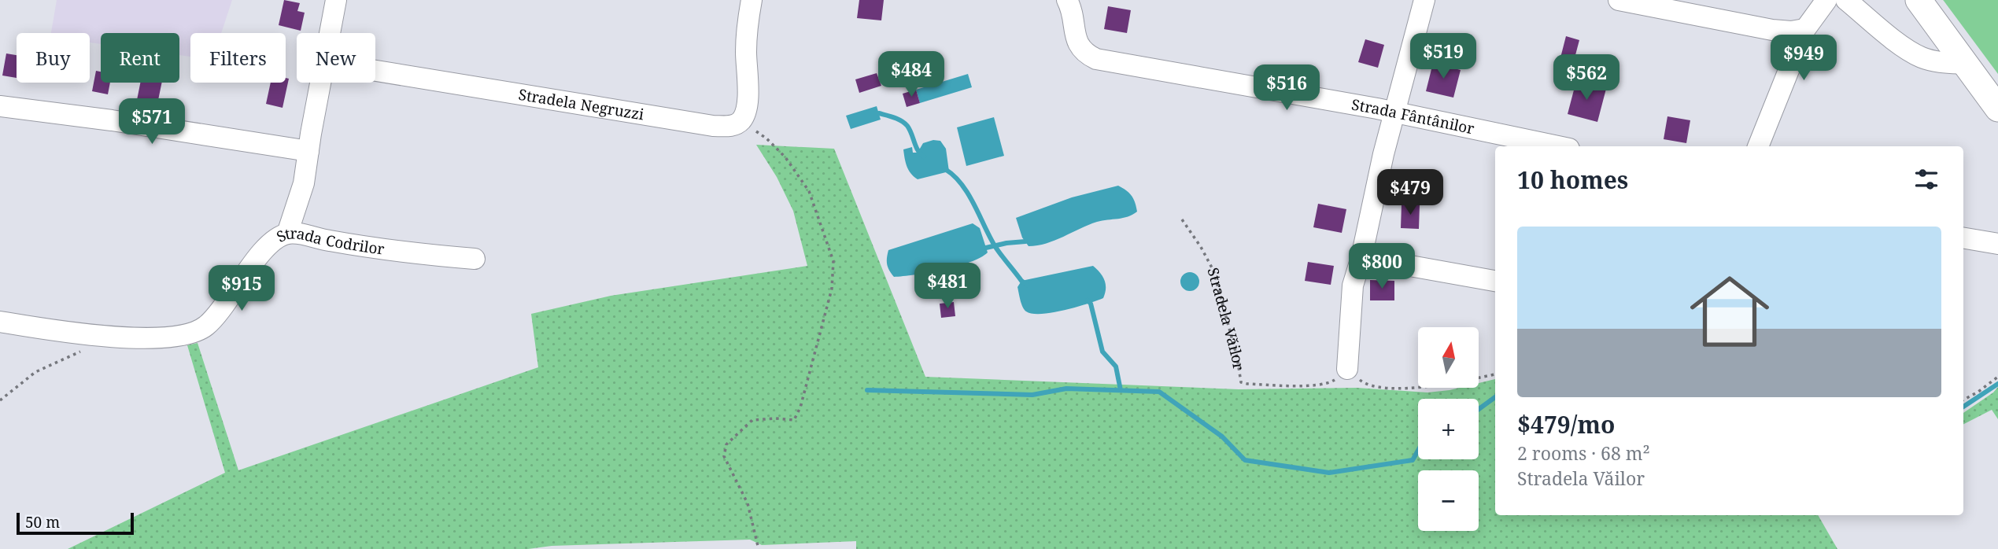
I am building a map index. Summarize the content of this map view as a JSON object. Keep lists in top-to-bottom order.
{
  "streets": {
    "street": ["Stradela Negruzzi", "Strada Fântânilor", "Strada Codrilor"],
    "path": ["Stradela Văilor"]
  },
  "scale_bar": "50 m",
  "north": "top",
  "page": {
    "price": [
      "$519",
      "$949",
      "$484",
      "$562",
      "$516",
      "$571",
      "$479",
      "$800",
      "$481",
      "$915"
    ],
    "chip": [
      "Buy",
      "Rent",
      "Filters",
      "New"
    ],
    "heading": "10 homes",
    "list": [
      {
        "name": "$479/mo",
        "note": "2 rooms · 68 m² · Stradela Văilor"
      }
    ],
    "map_buttons": ["+", "−"],
    "scale": "50 m"
  }
}
